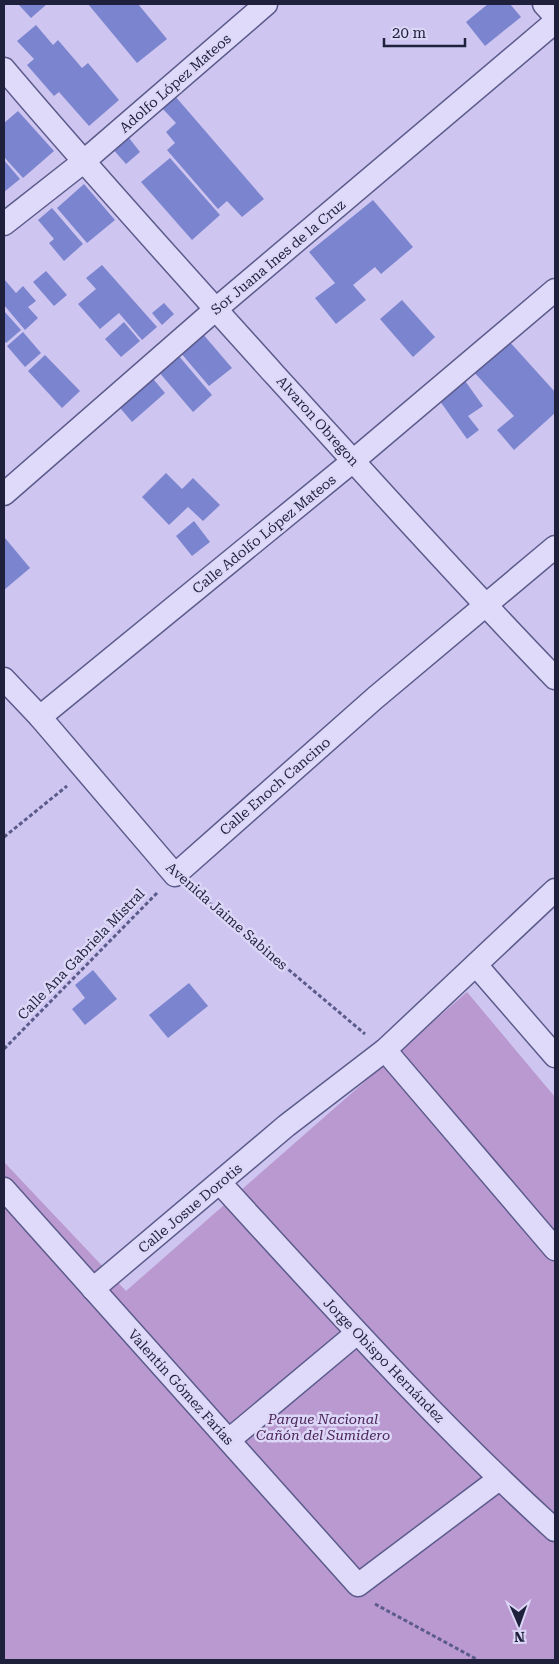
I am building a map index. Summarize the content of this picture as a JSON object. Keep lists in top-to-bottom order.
{
  "streets": {
    "street": [
      "Adolfo López Mateos",
      "Sor Juana Ines de la Cruz",
      "Alvaron Obregon",
      "Calle Adolfo López Mateos",
      "Calle Enoch Cancino",
      "Avenida Jaime Sabines",
      "Calle Josue Dorotis",
      "Jorge Obispo Hernández",
      "Valentín Gómez Farías"
    ],
    "path": ["Calle Ana Gabriela Mistral"]
  },
  "crossings": [
    ["Adolfo López Mateos", "Alvaron Obregon"],
    ["Sor Juana Ines de la Cruz", "Alvaron Obregon"],
    ["Alvaron Obregon", "Calle Adolfo López Mateos"],
    ["Alvaron Obregon", "Calle Enoch Cancino"],
    ["Calle Adolfo López Mateos", "Avenida Jaime Sabines"],
    ["Calle Enoch Cancino", "Avenida Jaime Sabines"],
    ["Calle Enoch Cancino", "Calle Ana Gabriela Mistral"],
    ["Avenida Jaime Sabines", "Calle Ana Gabriela Mistral"],
    ["Avenida Jaime Sabines", "Calle Josue Dorotis"],
    ["Calle Josue Dorotis", "Jorge Obispo Hernández"],
    ["Calle Josue Dorotis", "Valentín Gómez Farías"]
  ],
  "parks": ["Parque Nacional Cañón del Sumidero"],
  "scale_bar": "20 m",
  "north": "bottom"
}
